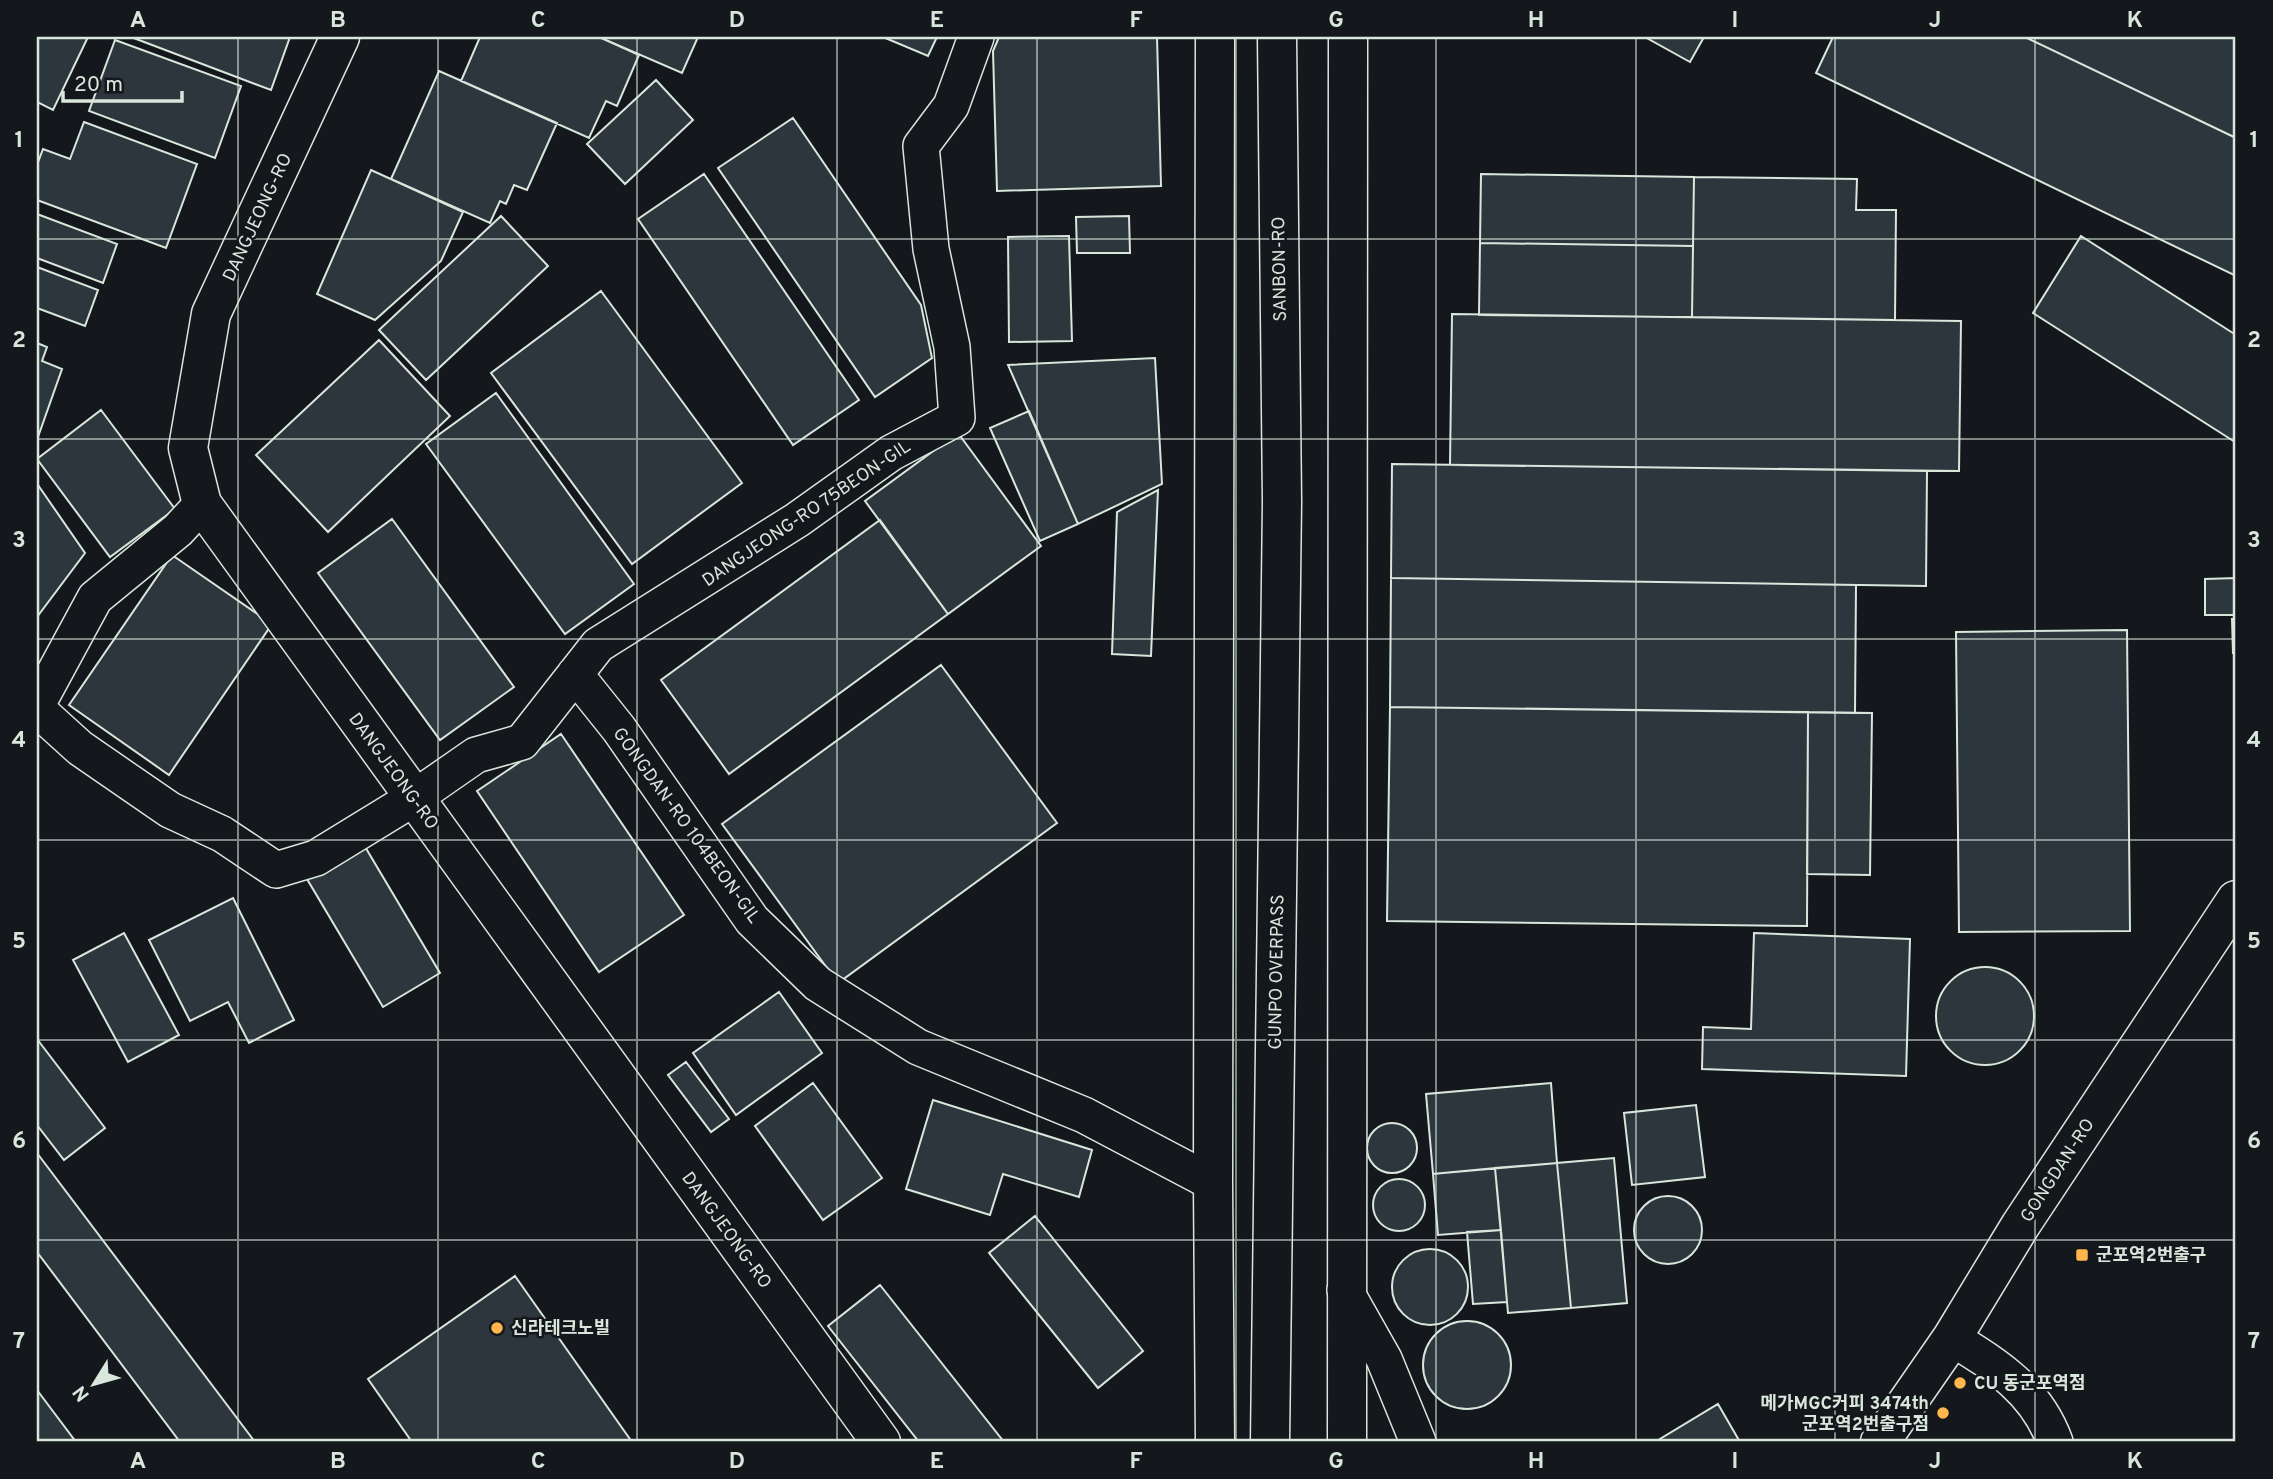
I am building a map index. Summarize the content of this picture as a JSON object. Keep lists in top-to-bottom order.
{
  "streets": {
    "street": [
      "DANGJEONG-RO",
      "SANBON-RO",
      "DANGJEONG-RO 75BEON-GIL",
      "GONGDAN-RO 104BEON-GIL",
      "GUNPO OVERPASS",
      "GONGDAN-RO"
    ]
  },
  "crossings": [
    ["DANGJEONG-RO", "DANGJEONG-RO 75BEON-GIL"],
    ["SANBON-RO", "GUNPO OVERPASS"],
    ["DANGJEONG-RO 75BEON-GIL", "GONGDAN-RO 104BEON-GIL"]
  ],
  "places": {
    "transit": ["군포역2번출구"],
    "other": ["신라테크노빌", "CU 동군포역점", "메가MGC커피 3474th 군포역2번출구점"]
  },
  "scale_bar": "20 m",
  "north": "bottom left",
  "grid": {
    "columns": [
      "A",
      "B",
      "C",
      "D",
      "E",
      "F",
      "G",
      "H",
      "I",
      "J",
      "K"
    ],
    "rows": [
      "1",
      "2",
      "3",
      "4",
      "5",
      "6",
      "7"
    ]
  }
}
